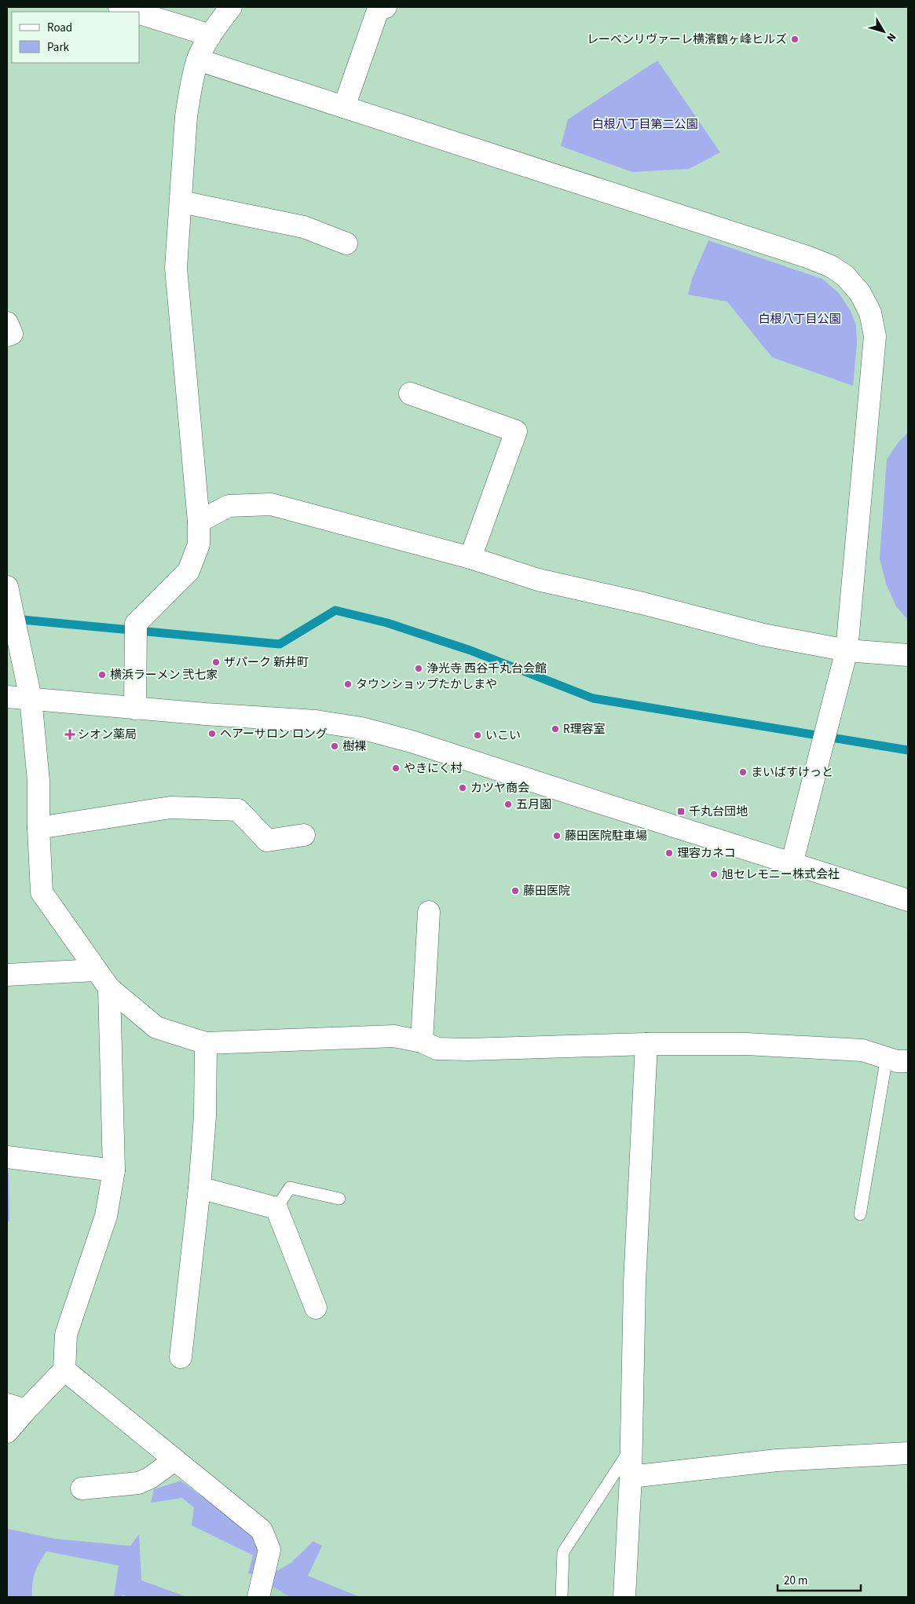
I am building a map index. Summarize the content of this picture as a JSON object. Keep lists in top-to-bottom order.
{
  "parks": ["白根八丁目第二公園", "白根八丁目公園"],
  "places": {
    "other": [
      "レーベンリヴァーレ横濱鶴ヶ峰ヒルズ",
      "ザパーク 新井町",
      "浄光寺 西谷千丸台会館",
      "横浜ラーメン 弐七家",
      "タウンショップたかしまや",
      "R理容室",
      "ヘアーサロン ロング",
      "いこい",
      "樹裸",
      "やきにく村",
      "まいばすけっと",
      "カツヤ商会",
      "五月園",
      "藤田医院駐車場",
      "理容カネコ",
      "旭セレモニー株式会社",
      "藤田医院"
    ],
    "health": ["シオン薬局"],
    "transit": ["千丸台団地"]
  },
  "legend": ["Road", "Park"],
  "scale_bar": "20 m",
  "north": "bottom right"
}
